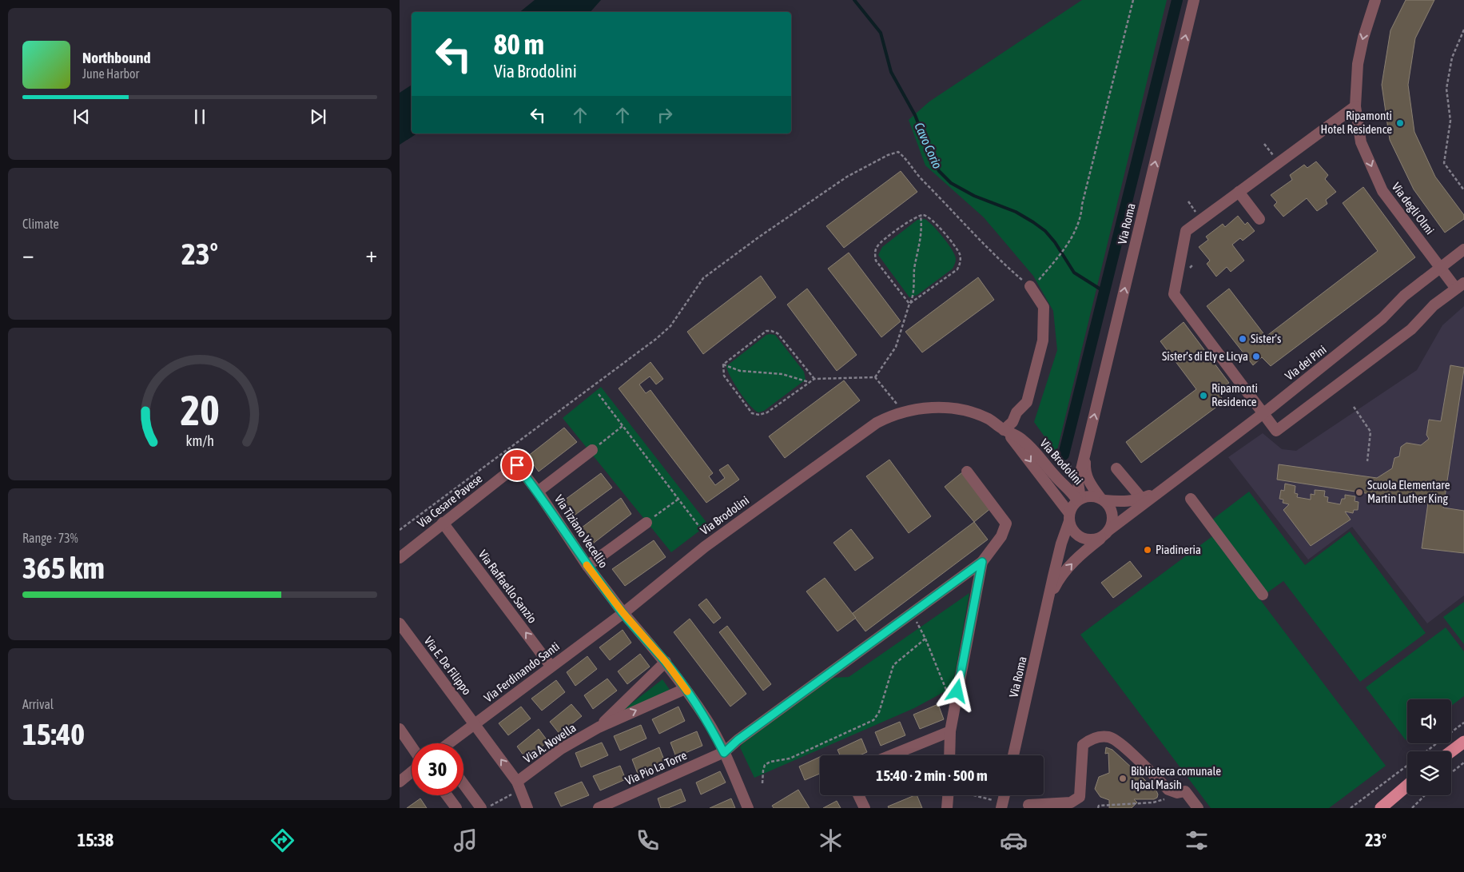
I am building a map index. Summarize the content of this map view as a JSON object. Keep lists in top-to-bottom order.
{
  "streets": {
    "street": [
      "Via degli Olmi",
      "Via Roma",
      "Via dei Pini",
      "Via Brodolini",
      "Via Cesare Pavese",
      "Via Tiziano Vecellio",
      "Via Raffaello Sanzio",
      "Via E. De Filippo",
      "Via Ferdinando Santi",
      "Via A. Novella",
      "Via Pio La Torre"
    ]
  },
  "crossings": [
    ["Via degli Olmi", "Via dei Pini"],
    ["Via Roma", "Via dei Pini"],
    ["Via Roma", "Via Brodolini"],
    ["Via dei Pini", "Via Brodolini"],
    ["Via Brodolini", "Via Tiziano Vecellio"],
    ["Via Brodolini", "Via Ferdinando Santi"],
    ["Via Cesare Pavese", "Via Tiziano Vecellio"],
    ["Via Cesare Pavese", "Via Raffaello Sanzio"],
    ["Via Tiziano Vecellio", "Via Ferdinando Santi"],
    ["Via Raffaello Sanzio", "Via Ferdinando Santi"],
    ["Via E. De Filippo", "Via Ferdinando Santi"],
    ["Via E. De Filippo", "Via A. Novella"]
  ],
  "one_way": ["Via degli Olmi", "Via Raffaello Sanzio"],
  "water": ["Cavo Corio"],
  "places": [
    "Ripamonti Hotel Residence",
    "Sister's",
    "Sister’s di Ely e Licya",
    "Ripamonti Residence",
    "Scuola Elementare Martin Luther King",
    "Piadineria",
    "Biblioteca comunale Iqbal Masih"
  ],
  "page": {
    "turn": ["80 m", "Via Brodolini"],
    "song": ["Northbound", "June Harbor"],
    "tile": [
      "Climate",
      ["Range · 73%", "365 km"],
      ["Arrival", "15:40"]
    ],
    "heat": ["−", "23°", "+"],
    "limit": "30",
    "trip": "15:40 · 2 min · 500 m",
    "tabs": ["15:38", "23°"],
    "gauge": ["20", "km/h"]
  }
}
